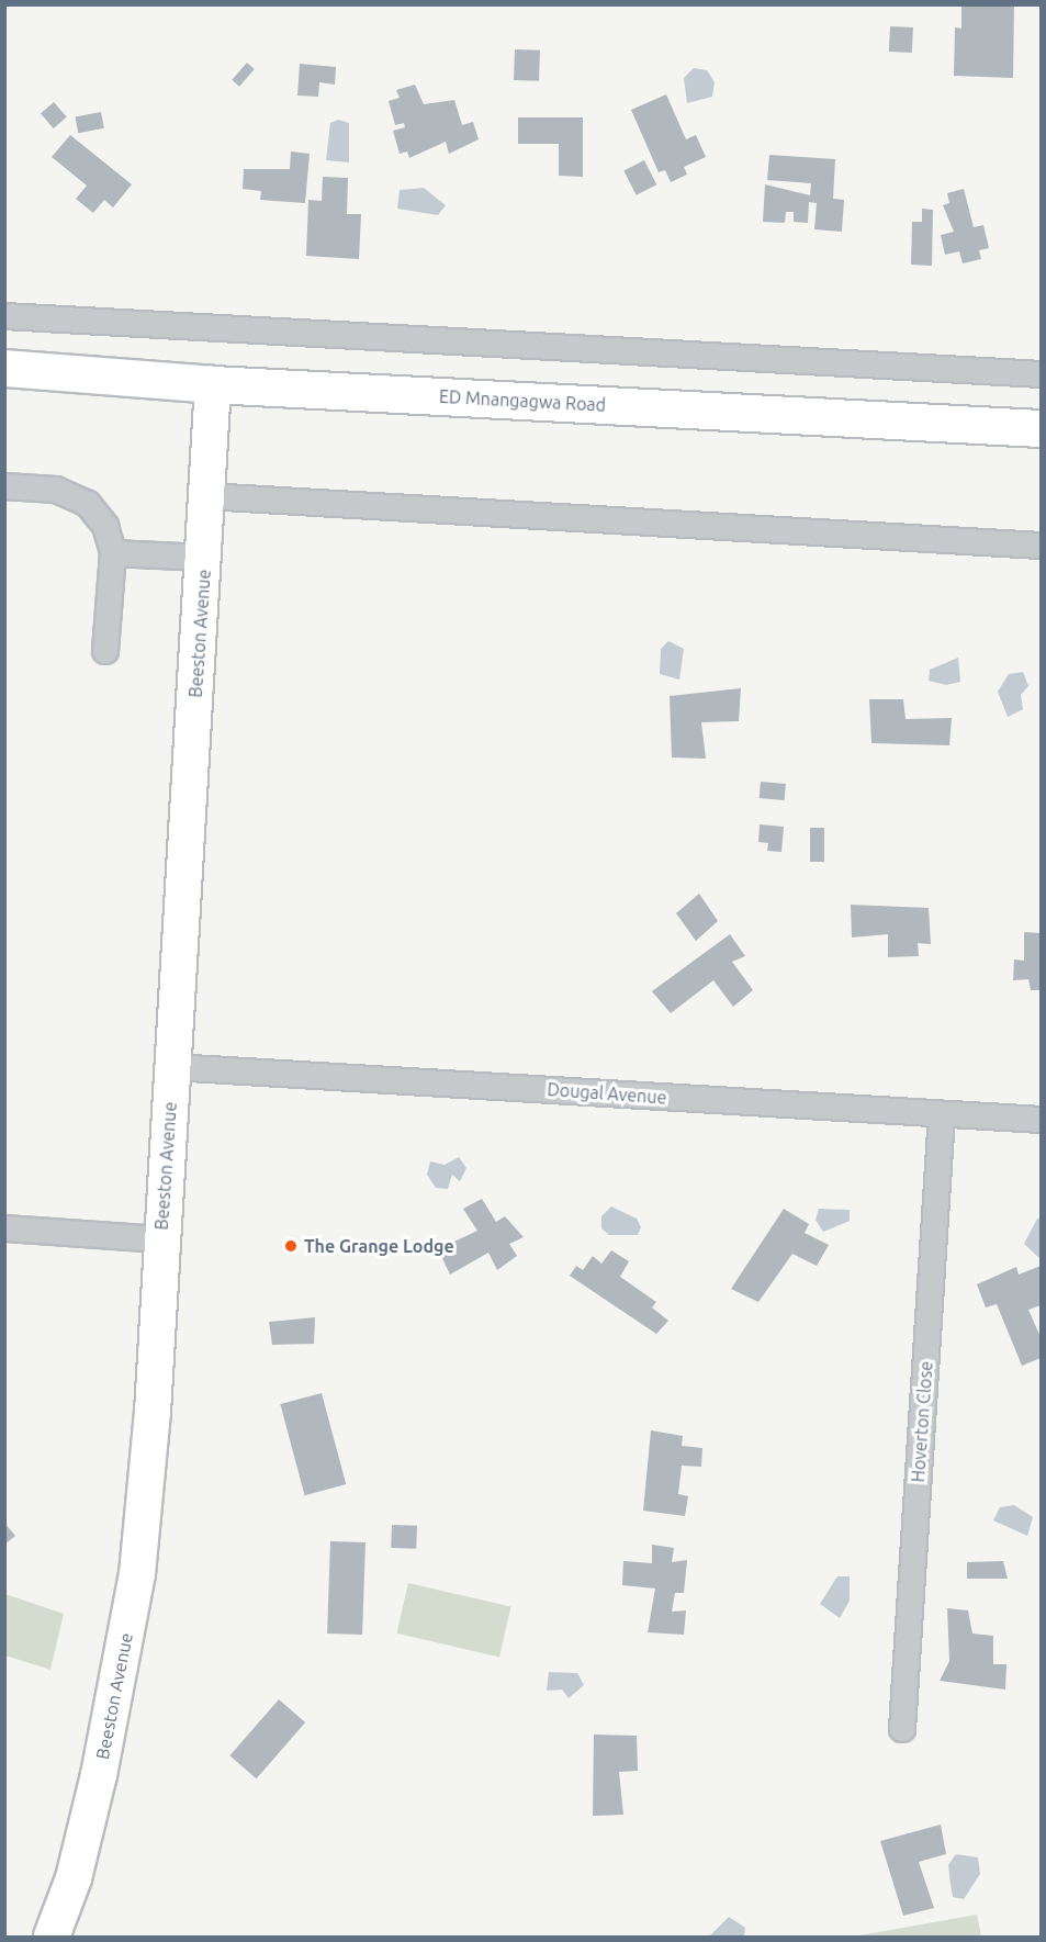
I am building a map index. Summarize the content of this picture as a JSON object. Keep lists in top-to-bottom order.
{
  "streets": {
    "highway": ["ED Mnangagwa Road"],
    "street": ["Beeston Avenue", "Dougal Avenue", "Hoverton Close"]
  },
  "crossings": [
    ["ED Mnangagwa Road", "Beeston Avenue"],
    ["Beeston Avenue", "Dougal Avenue"],
    ["Dougal Avenue", "Hoverton Close"]
  ],
  "places": ["The Grange Lodge"]
}
